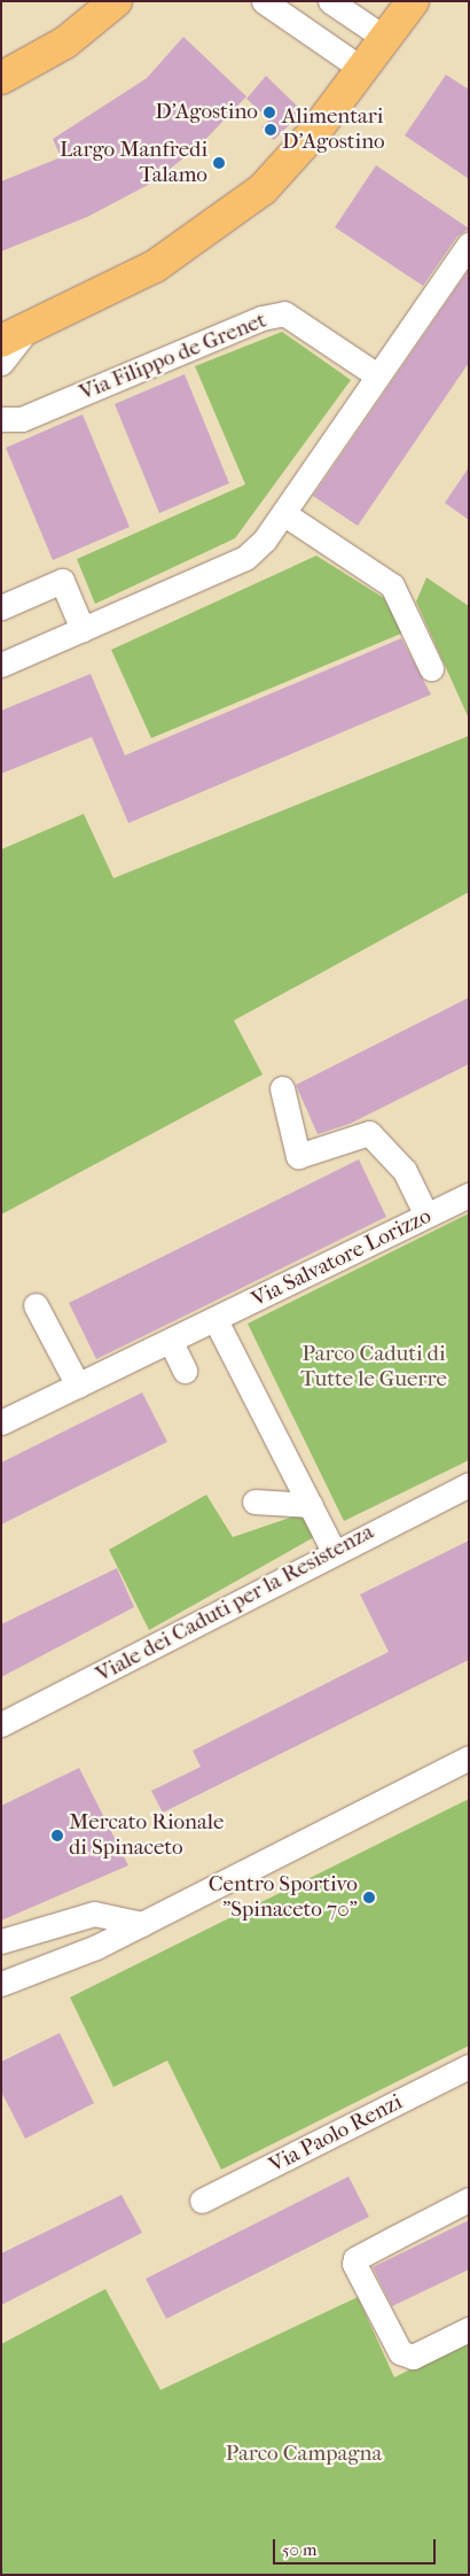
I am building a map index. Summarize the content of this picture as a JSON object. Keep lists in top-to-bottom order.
{
  "streets": {
    "street": [
      "Via Filippo de Grenet",
      "Via Salvatore Lorizzo",
      "Viale dei Caduti per la Resistenza",
      "Via Paolo Renzi"
    ]
  },
  "parks": ["Parco Caduti di Tutte le Guerre", "Parco Campagna"],
  "places": [
    "D'Agostino",
    "Alimentari D'Agostino",
    "Largo Manfredi Talamo",
    "Mercato Rionale di Spinaceto",
    "Centro Sportivo \"Spinaceto 70\""
  ],
  "scale_bar": "50 m"
}
